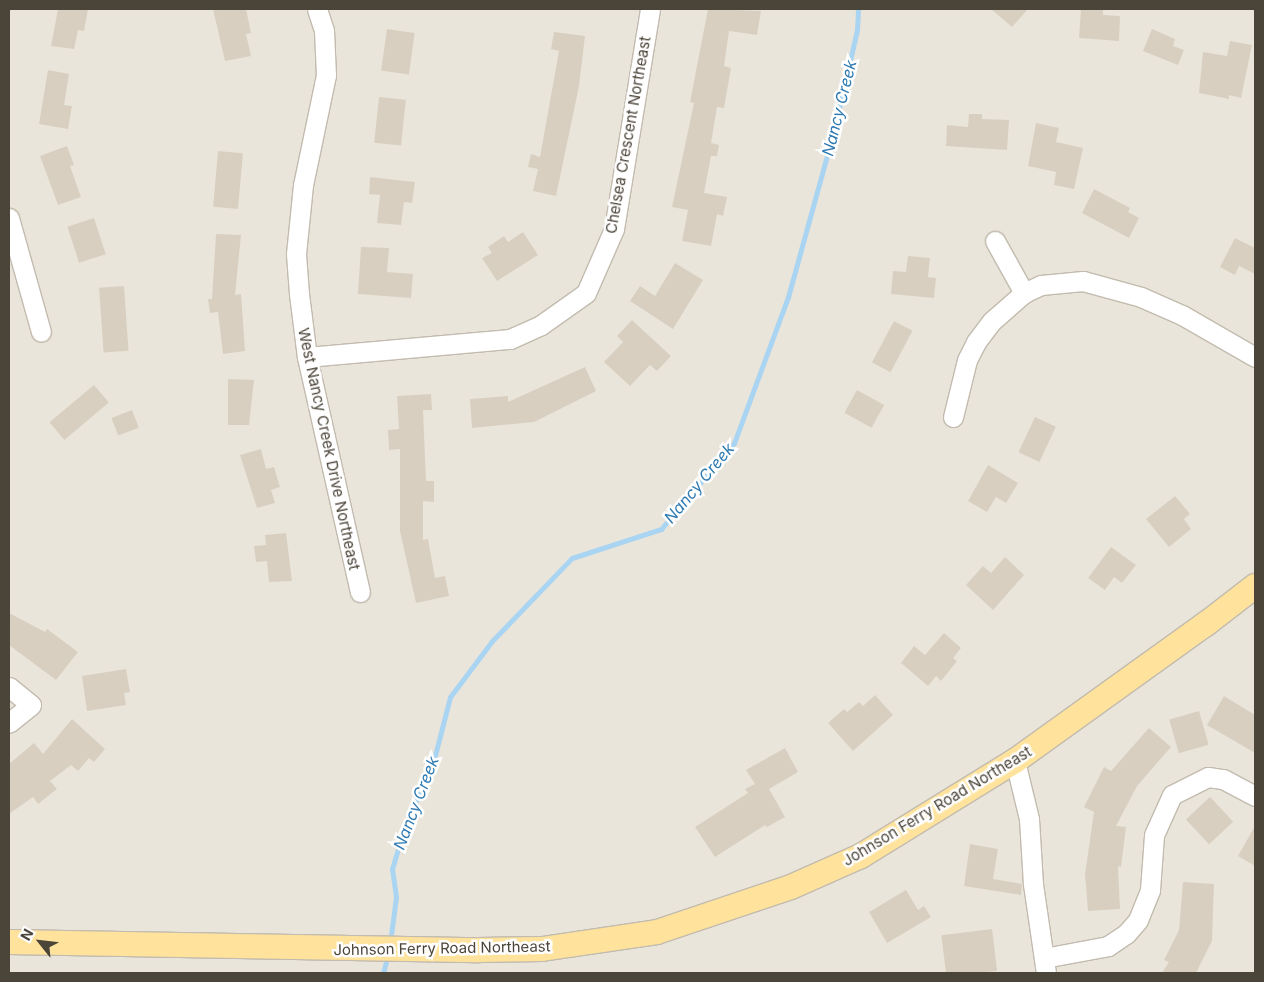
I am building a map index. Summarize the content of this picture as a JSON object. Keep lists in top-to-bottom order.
{
  "streets": {
    "main road": ["Johnson Ferry Road Northeast"],
    "street": ["Chelsea Crescent Northeast", "West Nancy Creek Drive Northeast"]
  },
  "crossings": [
    ["Chelsea Crescent Northeast", "West Nancy Creek Drive Northeast"]
  ],
  "water": ["Nancy Creek"],
  "north": "top left"
}
